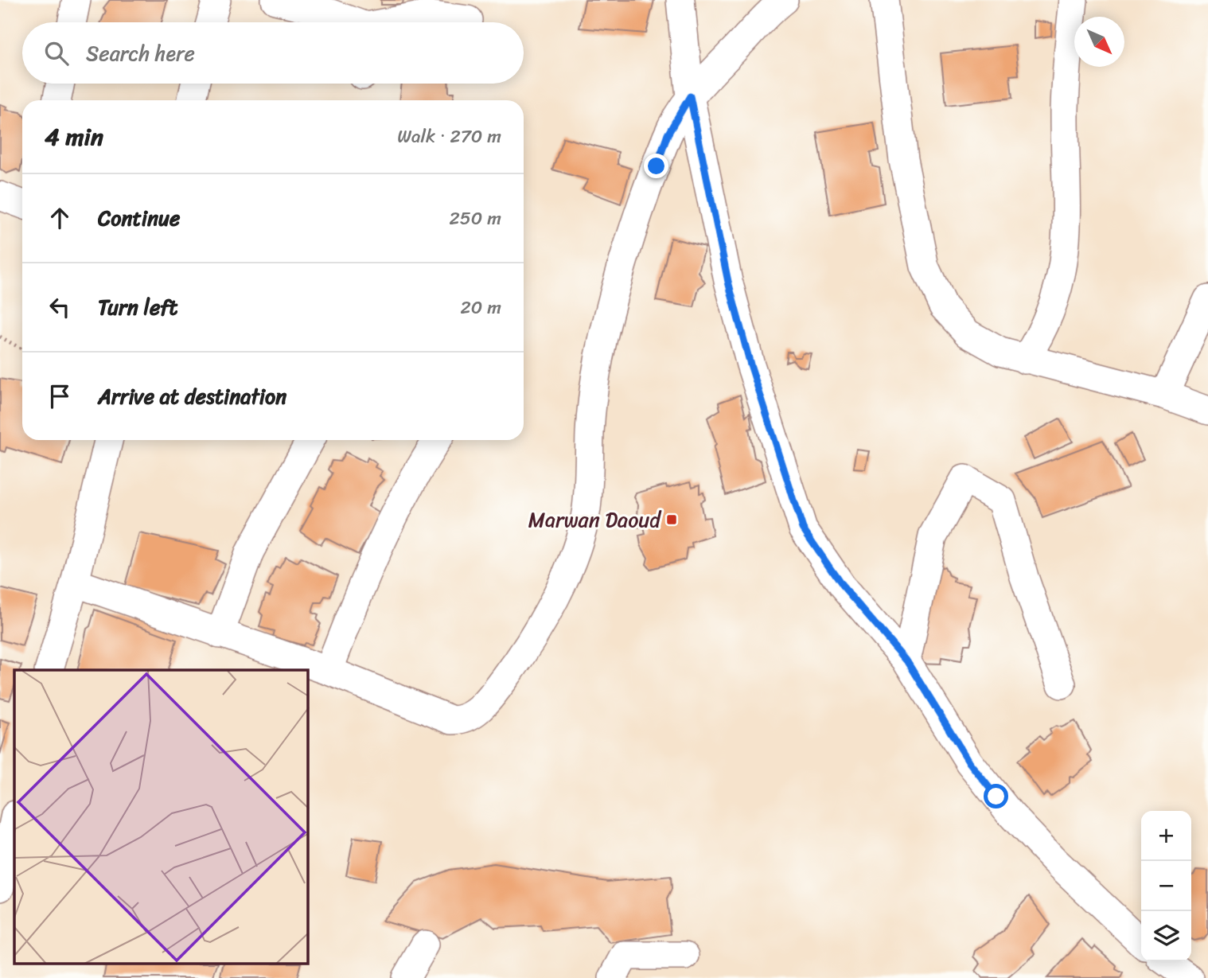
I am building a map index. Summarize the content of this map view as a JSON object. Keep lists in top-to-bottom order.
{
  "places": {
    "transit": ["Marwan Daoud"]
  },
  "north": "bottom right",
  "page": {
    "search": "Search here",
    "heading": ["4 min", "Walk · 270 m"],
    "list": [
      ["Continue", "250 m"],
      ["Turn left", "20 m"],
      "Arrive at destination"
    ],
    "map_buttons": ["+", "−"]
  }
}
